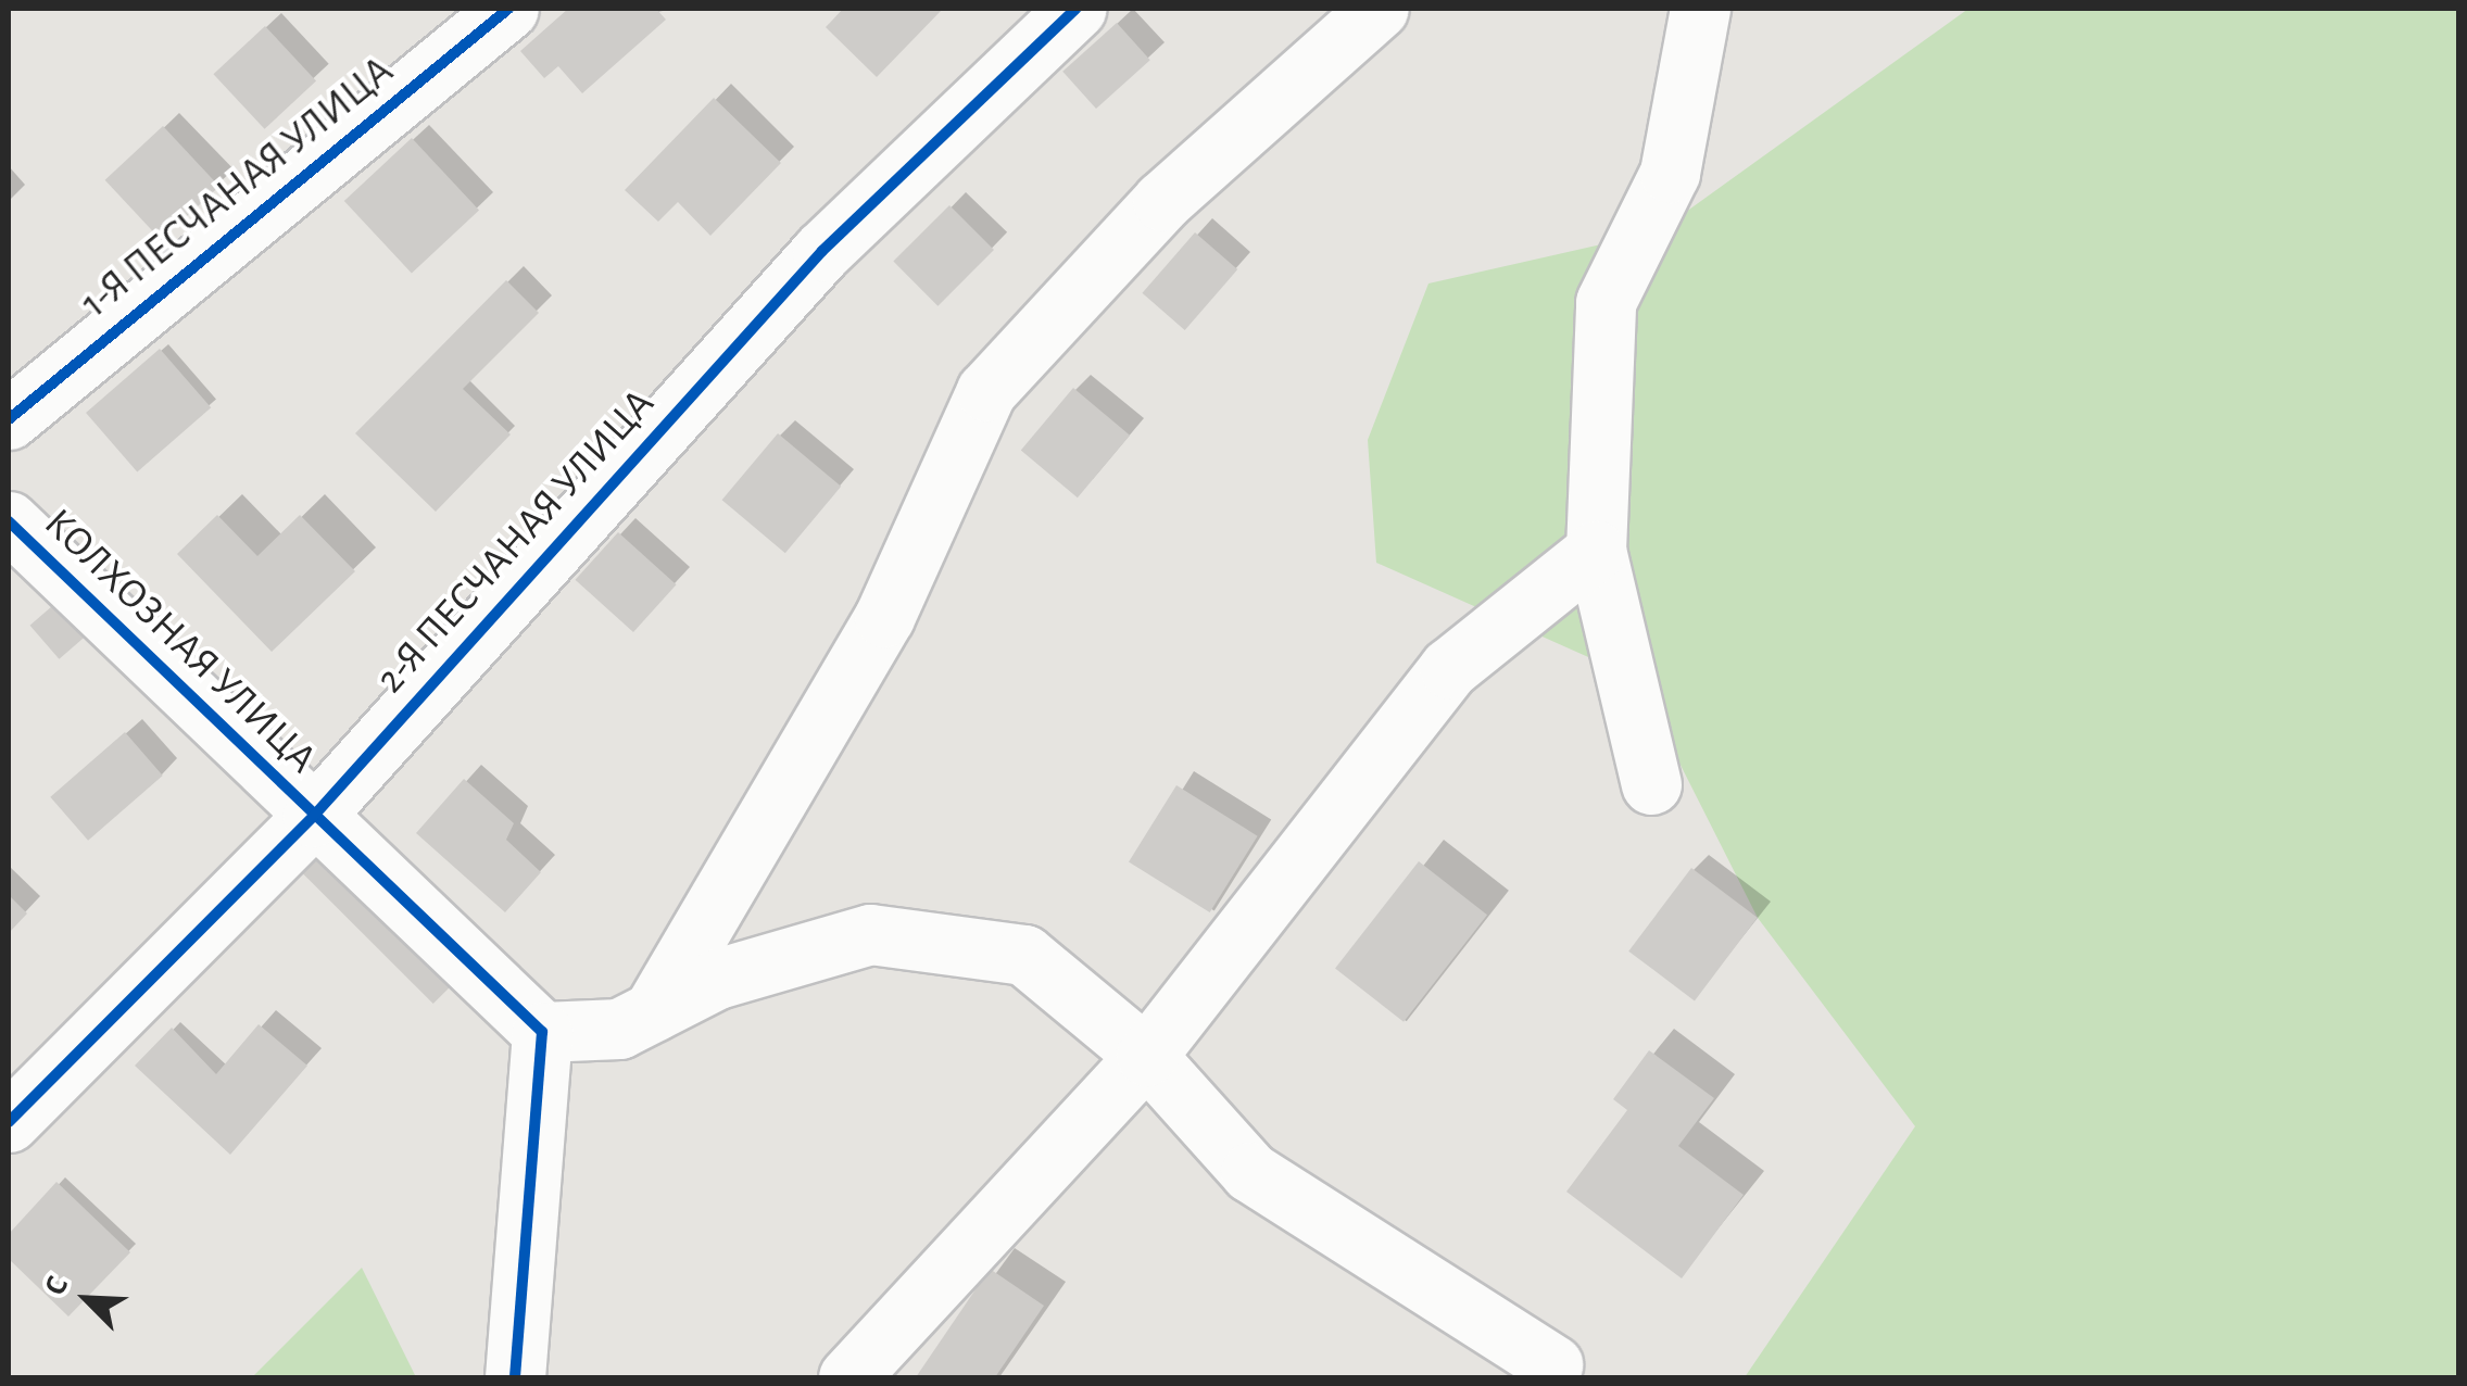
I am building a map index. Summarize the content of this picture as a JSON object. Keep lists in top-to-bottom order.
{
  "streets": {
    "street": ["1-Я ПЕСЧАНАЯ УЛИЦА", "2-Я ПЕСЧАНАЯ УЛИЦА", "КОЛХОЗНАЯ УЛИЦА"]
  },
  "crossings": [
    ["2-Я ПЕСЧАНАЯ УЛИЦА", "КОЛХОЗНАЯ УЛИЦА"]
  ],
  "north": "top left"
}
